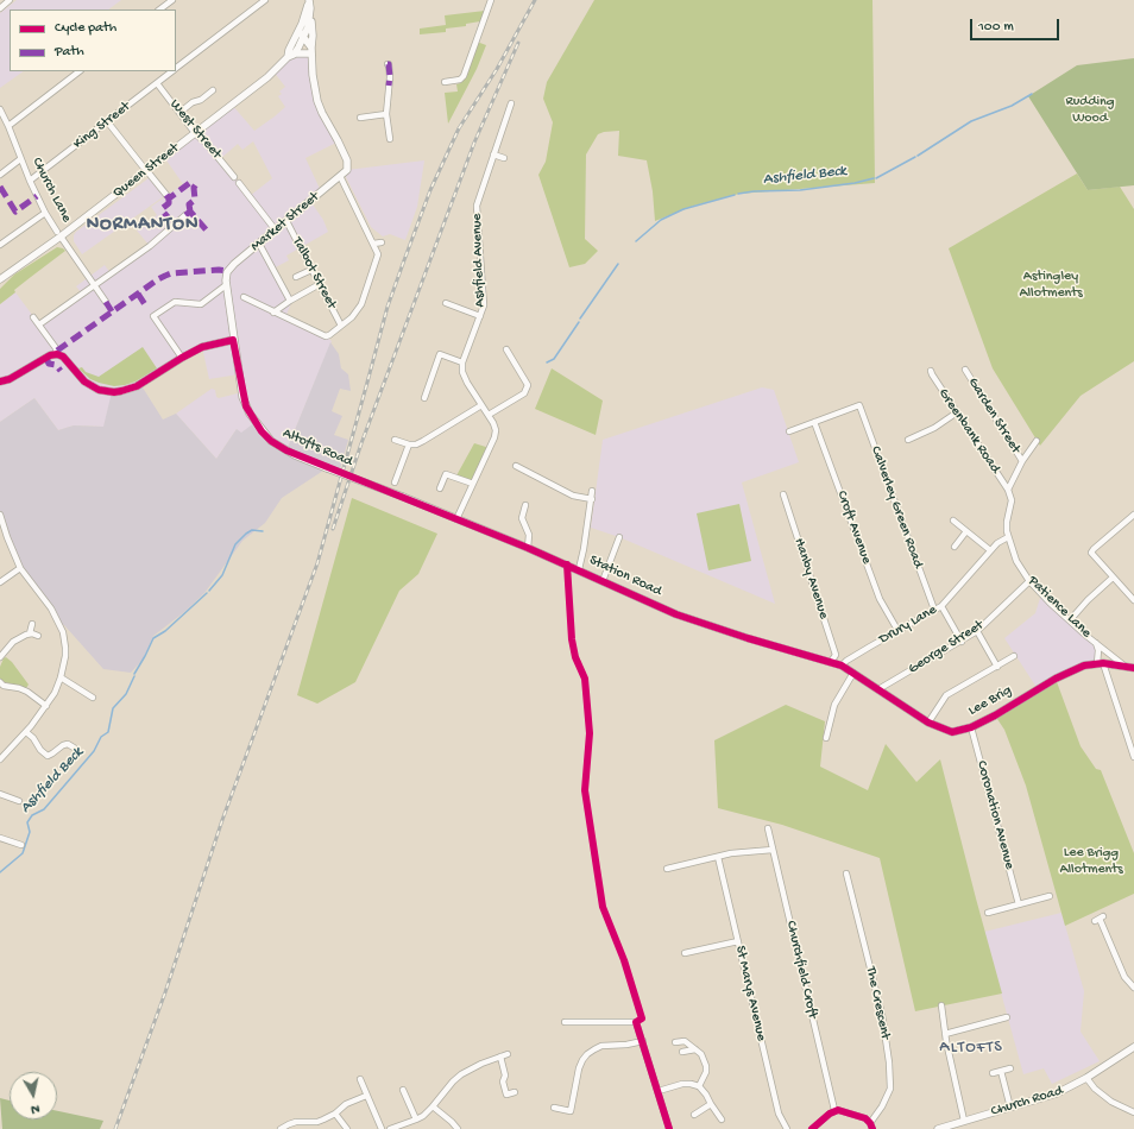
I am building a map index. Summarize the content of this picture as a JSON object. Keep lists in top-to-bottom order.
{
  "streets": {
    "street": [
      "King Street",
      "West Street",
      "Queen Street",
      "Church Lane",
      "Market Street",
      "Ashfield Avenue",
      "Talbot Street",
      "Garden Street",
      "Greenbank Road",
      "Altofts Road",
      "Calverley Green Road",
      "Croft Avenue",
      "Station Road",
      "Hanby Avenue",
      "Patience Lane",
      "Drury Lane",
      "George Street",
      "Lee Brig",
      "Coronation Avenue",
      "Churchfield Croft",
      "St Marys Avenue",
      "The Crescent",
      "Church Road"
    ]
  },
  "crossings": [
    ["King Street", "West Street"],
    ["King Street", "Church Lane"],
    ["West Street", "Queen Street"],
    ["Queen Street", "Church Lane"],
    ["Market Street", "Talbot Street"],
    ["Market Street", "Altofts Road"],
    ["Garden Street", "Patience Lane"],
    ["Greenbank Road", "Patience Lane"],
    ["Altofts Road", "Station Road"],
    ["Calverley Green Road", "Croft Avenue"],
    ["Calverley Green Road", "Drury Lane"],
    ["Croft Avenue", "Drury Lane"],
    ["Station Road", "Hanby Avenue"],
    ["Station Road", "Drury Lane"],
    ["Station Road", "Lee Brig"],
    ["Patience Lane", "Drury Lane"],
    ["Patience Lane", "George Street"],
    ["Patience Lane", "Lee Brig"],
    ["Drury Lane", "Lee Brig"],
    ["George Street", "Lee Brig"],
    ["Lee Brig", "Coronation Avenue"]
  ],
  "districts": ["NORMANTON", "ALTOFTS"],
  "water": ["Ashfield Beck"],
  "parks": ["Rudding Wood", "Astingley Allotments", "Lee Brigg Allotments"],
  "legend": ["Cycle path", "Path"],
  "scale_bar": "100 m",
  "north": "bottom"
}
